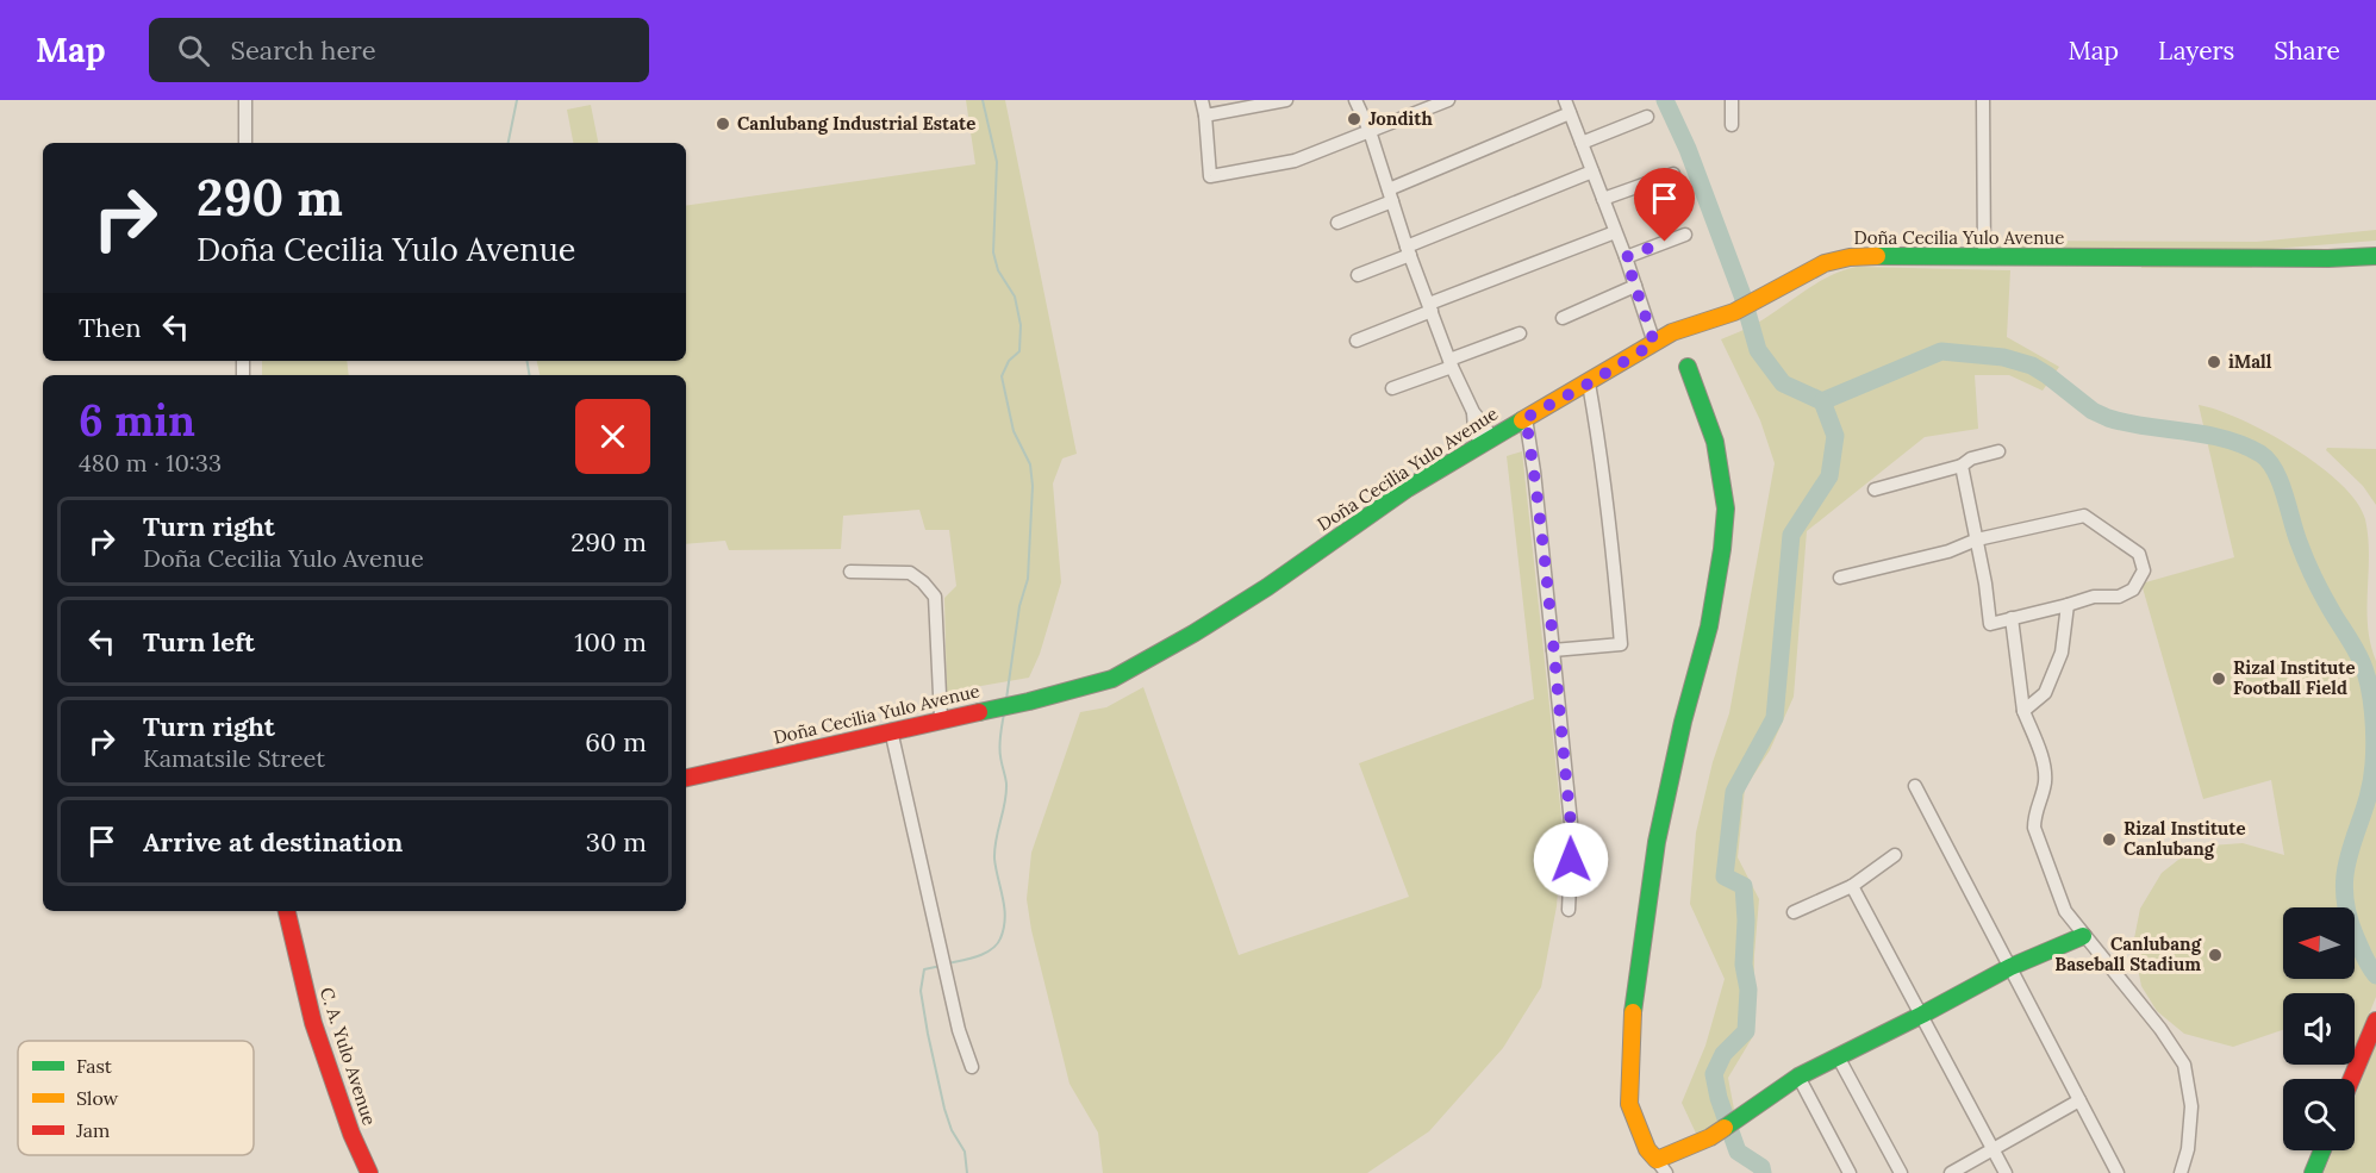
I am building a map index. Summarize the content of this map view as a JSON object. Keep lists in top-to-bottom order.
{
  "streets": {
    "main road": ["Doña Cecilia Yulo Avenue", "C. A. Yulo Avenue"]
  },
  "places": [
    "Jondith",
    "Canlubang Industrial Estate",
    "iMall",
    "Rizal Institute Football Field",
    "Rizal Institute Canlubang",
    "Canlubang Baseball Stadium"
  ],
  "legend": ["Fast", "Slow", "Jam"],
  "north": "left",
  "page": {
    "header": "Map",
    "search": "Search here",
    "nav": ["Map", "Layers", "Share"],
    "turn": ["290 m", "Doña Cecilia Yulo Avenue"],
    "then": "Then",
    "heading": ["6 min", "480 m · 10:33"],
    "list": [
      {
        "name": "Turn right",
        "note": "Doña Cecilia Yulo Avenue",
        "value": "290 m"
      },
      {
        "name": "Turn left",
        "value": "100 m"
      },
      {
        "name": "Turn right",
        "note": "Kamatsile Street",
        "value": "60 m"
      },
      {
        "name": "Arrive at destination",
        "value": "30 m"
      }
    ]
  }
}
